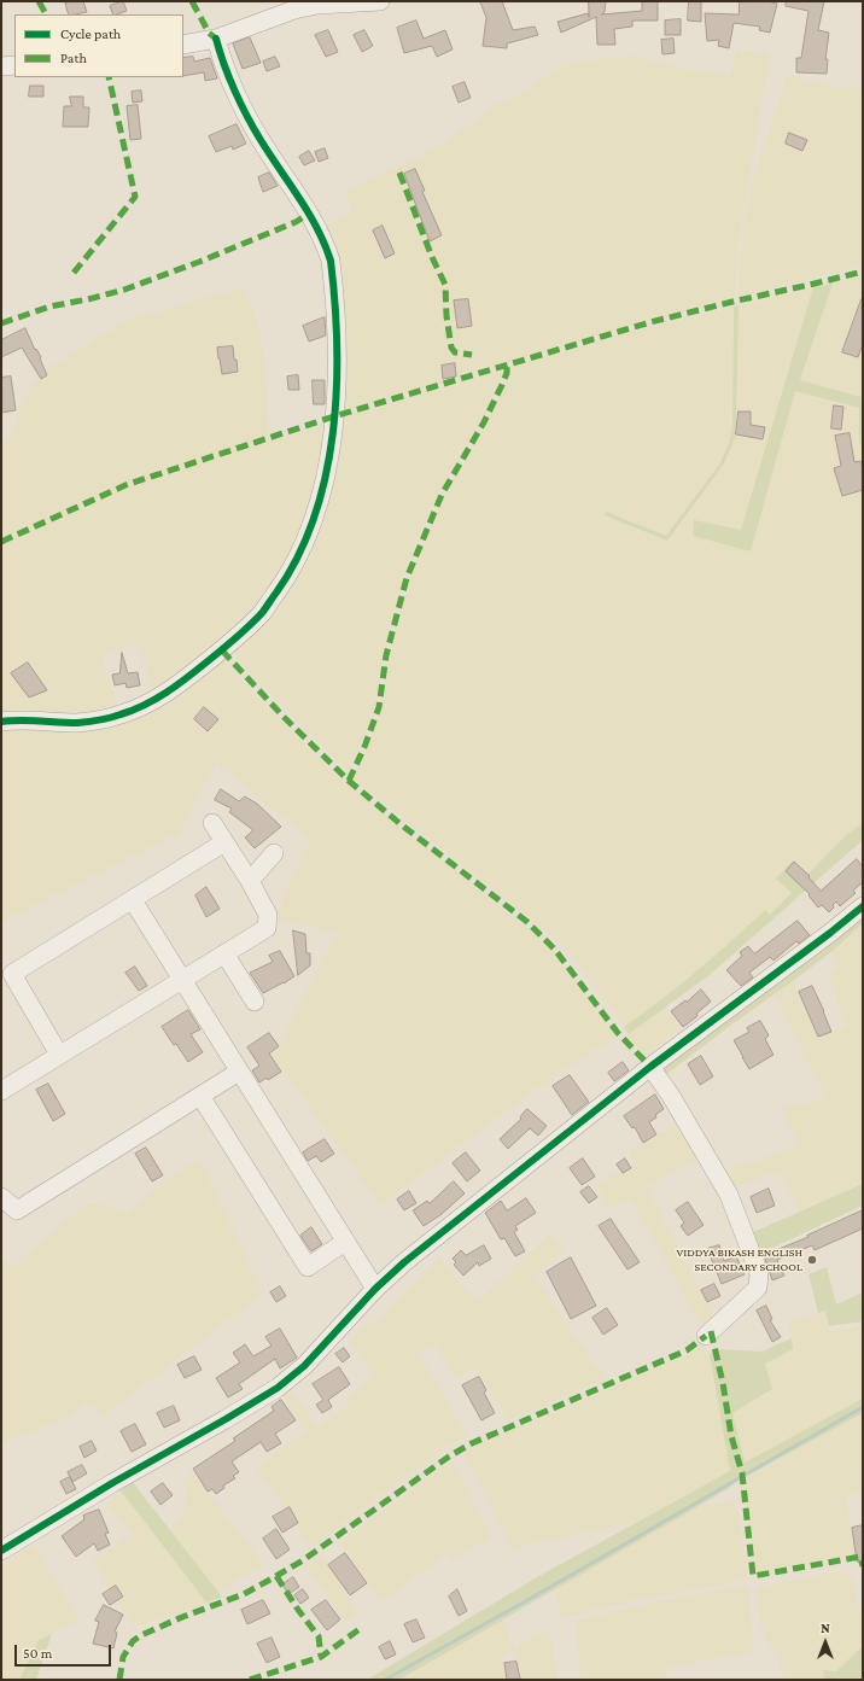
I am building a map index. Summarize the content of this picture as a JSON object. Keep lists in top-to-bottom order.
{
  "places": ["VIDDYA BIKASH ENGLISH SECONDARY SCHOOL"],
  "legend": ["Cycle path", "Path"],
  "scale_bar": "50 m",
  "north": "top"
}
